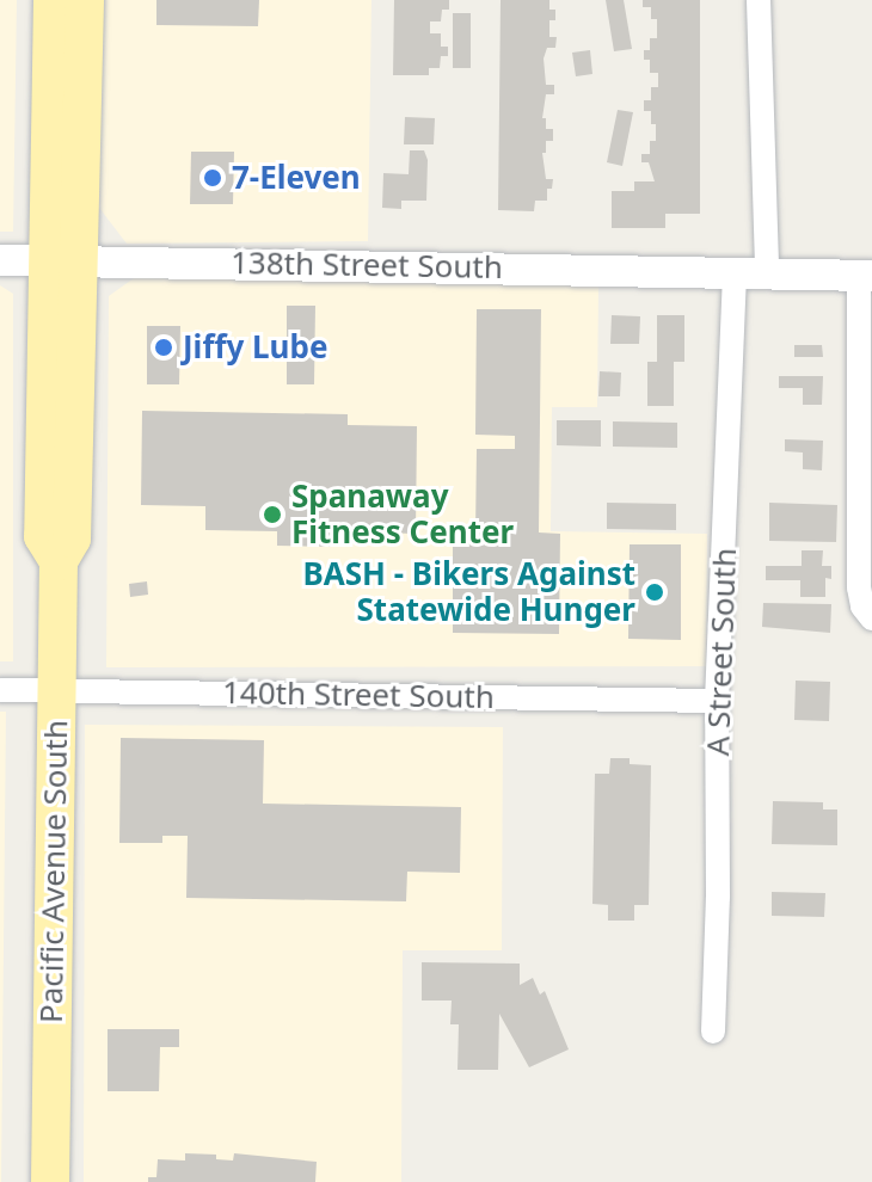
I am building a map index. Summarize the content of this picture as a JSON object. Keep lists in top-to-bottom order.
{
  "streets": {
    "main road": ["Pacific Avenue South"],
    "street": ["138th Street South", "A Street South", "140th Street South"]
  },
  "crossings": [
    ["138th Street South", "A Street South"],
    ["138th Street South", "Pacific Avenue South"],
    ["A Street South", "140th Street South"],
    ["140th Street South", "Pacific Avenue South"]
  ],
  "places": [
    "7-Eleven",
    "Jiffy Lube",
    "Spanaway Fitness Center",
    "BASH - Bikers Against Statewide Hunger"
  ]
}
